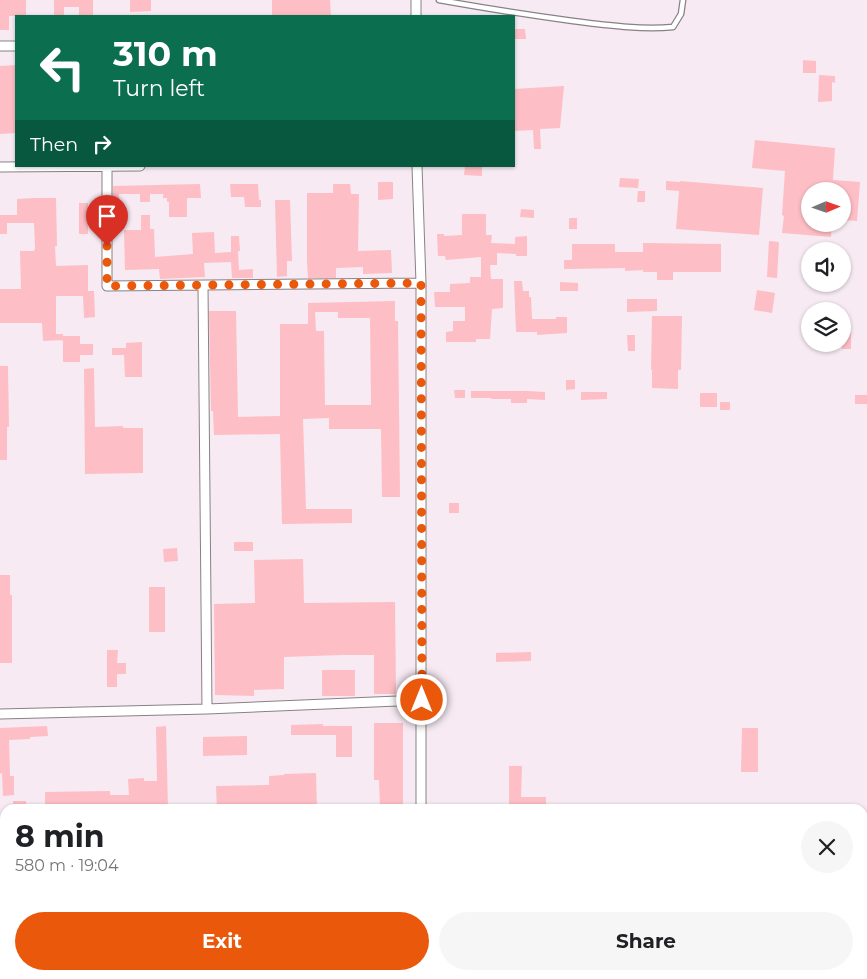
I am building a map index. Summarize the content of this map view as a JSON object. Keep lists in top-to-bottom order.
{
  "north": "right",
  "page": {
    "turn": ["310 m", "Turn left"],
    "then": "Then",
    "heading": ["8 min", "580 m · 19:04"],
    "buttons": ["Exit", "Share"]
  }
}
